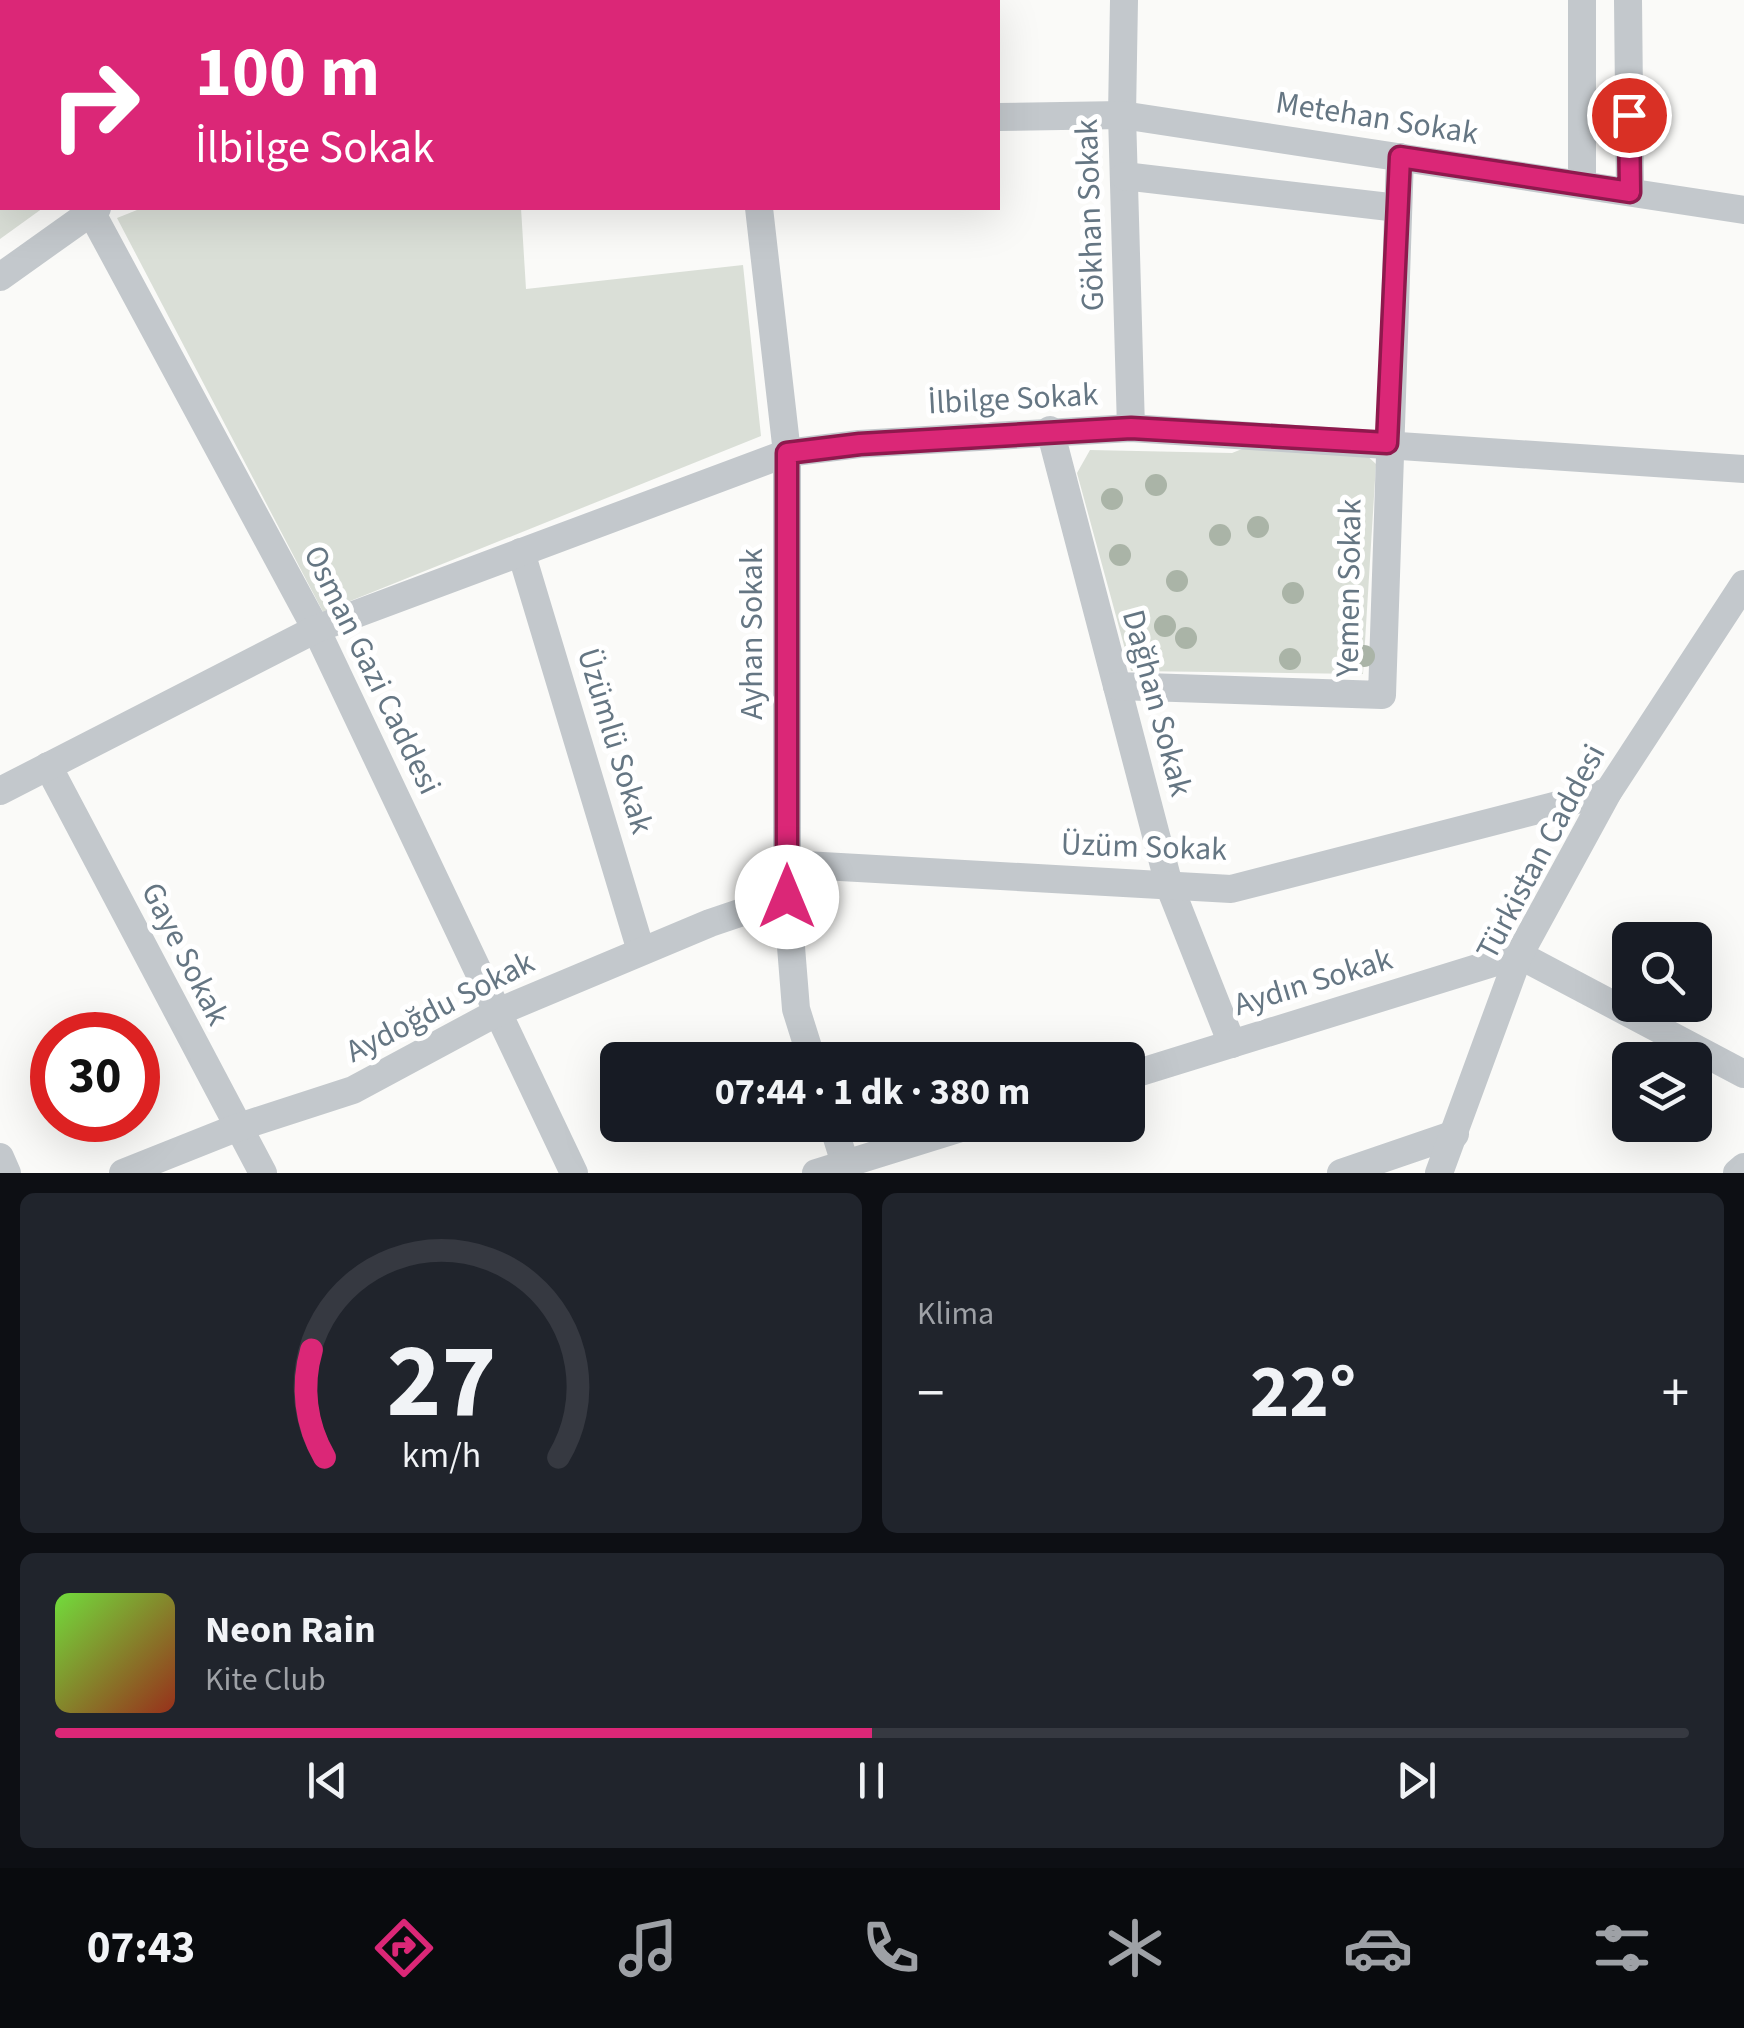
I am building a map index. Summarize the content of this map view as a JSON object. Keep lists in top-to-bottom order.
{
  "streets": {
    "street": [
      "Metehan Sokak",
      "Gökhan Sokak",
      "İlbilge Sokak",
      "Yemen Sokak",
      "Ayhan Sokak",
      "Osman Gazi Caddesi",
      "Dağhan Sokak",
      "Üzümlü Sokak",
      "Üzüm Sokak",
      "Türkistan Caddesi",
      "Gaye Sokak",
      "Aydın Sokak",
      "Aydoğdu Sokak"
    ]
  },
  "crossings": [
    ["Metehan Sokak", "Gökhan Sokak"],
    ["Metehan Sokak", "Yemen Sokak"],
    ["Gökhan Sokak", "İlbilge Sokak"],
    ["İlbilge Sokak", "Yemen Sokak"],
    ["İlbilge Sokak", "Ayhan Sokak"],
    ["İlbilge Sokak", "Osman Gazi Caddesi"],
    ["İlbilge Sokak", "Dağhan Sokak"],
    ["İlbilge Sokak", "Üzümlü Sokak"],
    ["İlbilge Sokak", "Gaye Sokak"],
    ["Yemen Sokak", "Dağhan Sokak"],
    ["Ayhan Sokak", "Üzüm Sokak"],
    ["Ayhan Sokak", "Aydoğdu Sokak"],
    ["Osman Gazi Caddesi", "Aydoğdu Sokak"],
    ["Dağhan Sokak", "Üzüm Sokak"],
    ["Dağhan Sokak", "Aydın Sokak"],
    ["Üzümlü Sokak", "Aydoğdu Sokak"],
    ["Üzüm Sokak", "Türkistan Caddesi"],
    ["Türkistan Caddesi", "Aydın Sokak"],
    ["Gaye Sokak", "Aydoğdu Sokak"]
  ],
  "page": {
    "turn": ["100 m", "İlbilge Sokak"],
    "limit": "30",
    "trip": "07:44 · 1 dk · 380 m",
    "tile": "Klima",
    "heat": ["−", "22°", "+"],
    "song": ["Neon Rain", "Kite Club"],
    "tabs": "07:43",
    "gauge": ["27", "km/h"]
  }
}
